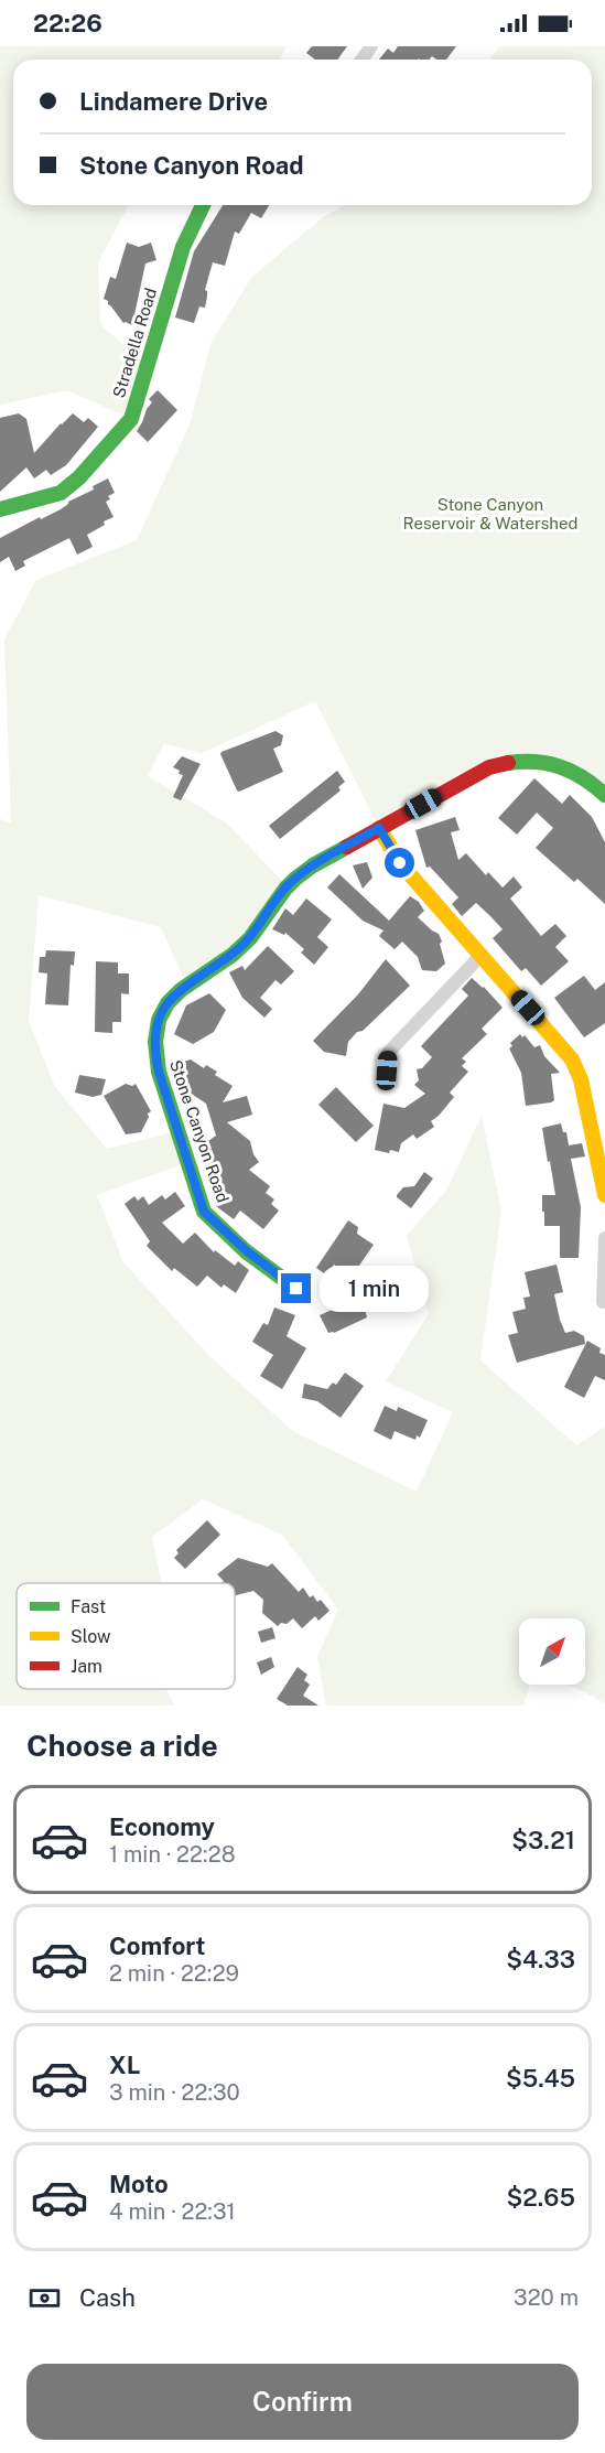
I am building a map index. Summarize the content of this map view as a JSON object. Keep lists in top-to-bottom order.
{
  "streets": {
    "street": ["Stradella Road", "Stone Canyon Road"]
  },
  "parks": ["Stone Canyon Reservoir & Watershed"],
  "legend": ["Fast", "Slow", "Jam"],
  "north": "top right",
  "page": {
    "status": "22:26",
    "banner": ["Lindamere Drive", "Stone Canyon Road"],
    "bubble": "1 min",
    "heading": "Choose a ride",
    "list": [
      {
        "name": "Economy",
        "note": "1 min · 22:28",
        "value": "$3.21"
      },
      {
        "name": "Comfort",
        "note": "2 min · 22:29",
        "value": "$4.33"
      },
      {
        "name": "XL",
        "note": "3 min · 22:30",
        "value": "$5.45"
      },
      {
        "name": "Moto",
        "note": "4 min · 22:31",
        "value": "$2.65"
      }
    ],
    "pay": ["Cash", "320 m"],
    "buttons": "Confirm"
  }
}
